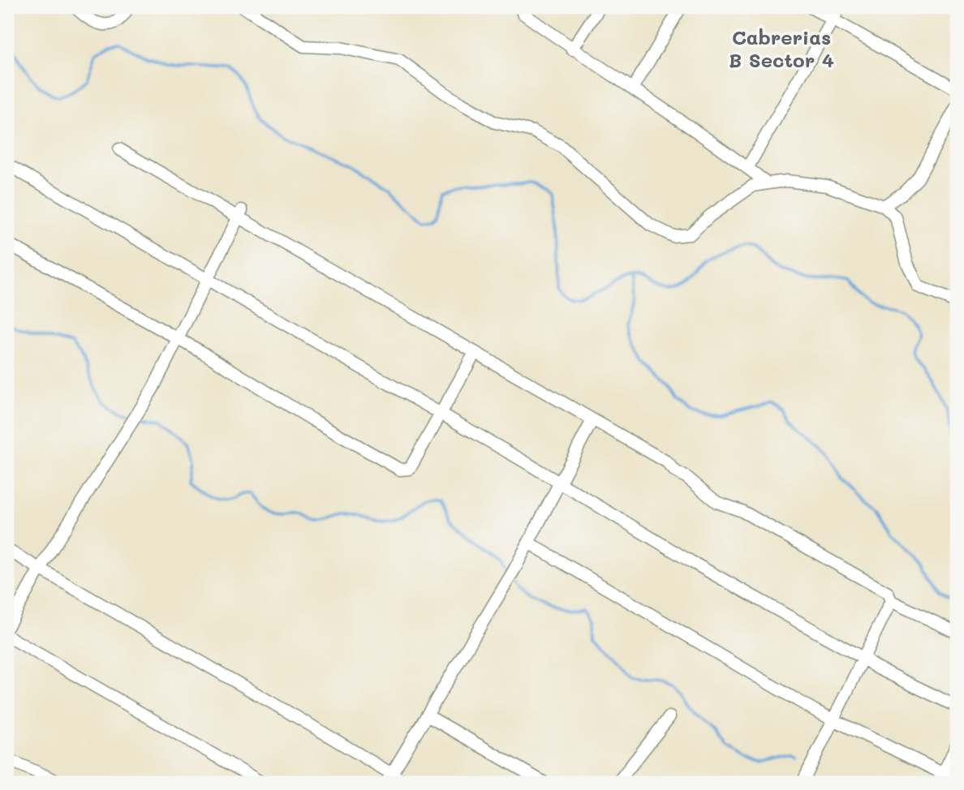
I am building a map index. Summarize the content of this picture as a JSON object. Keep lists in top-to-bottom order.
{
  "districts": ["Cabrerias B Sector 4"]
}
